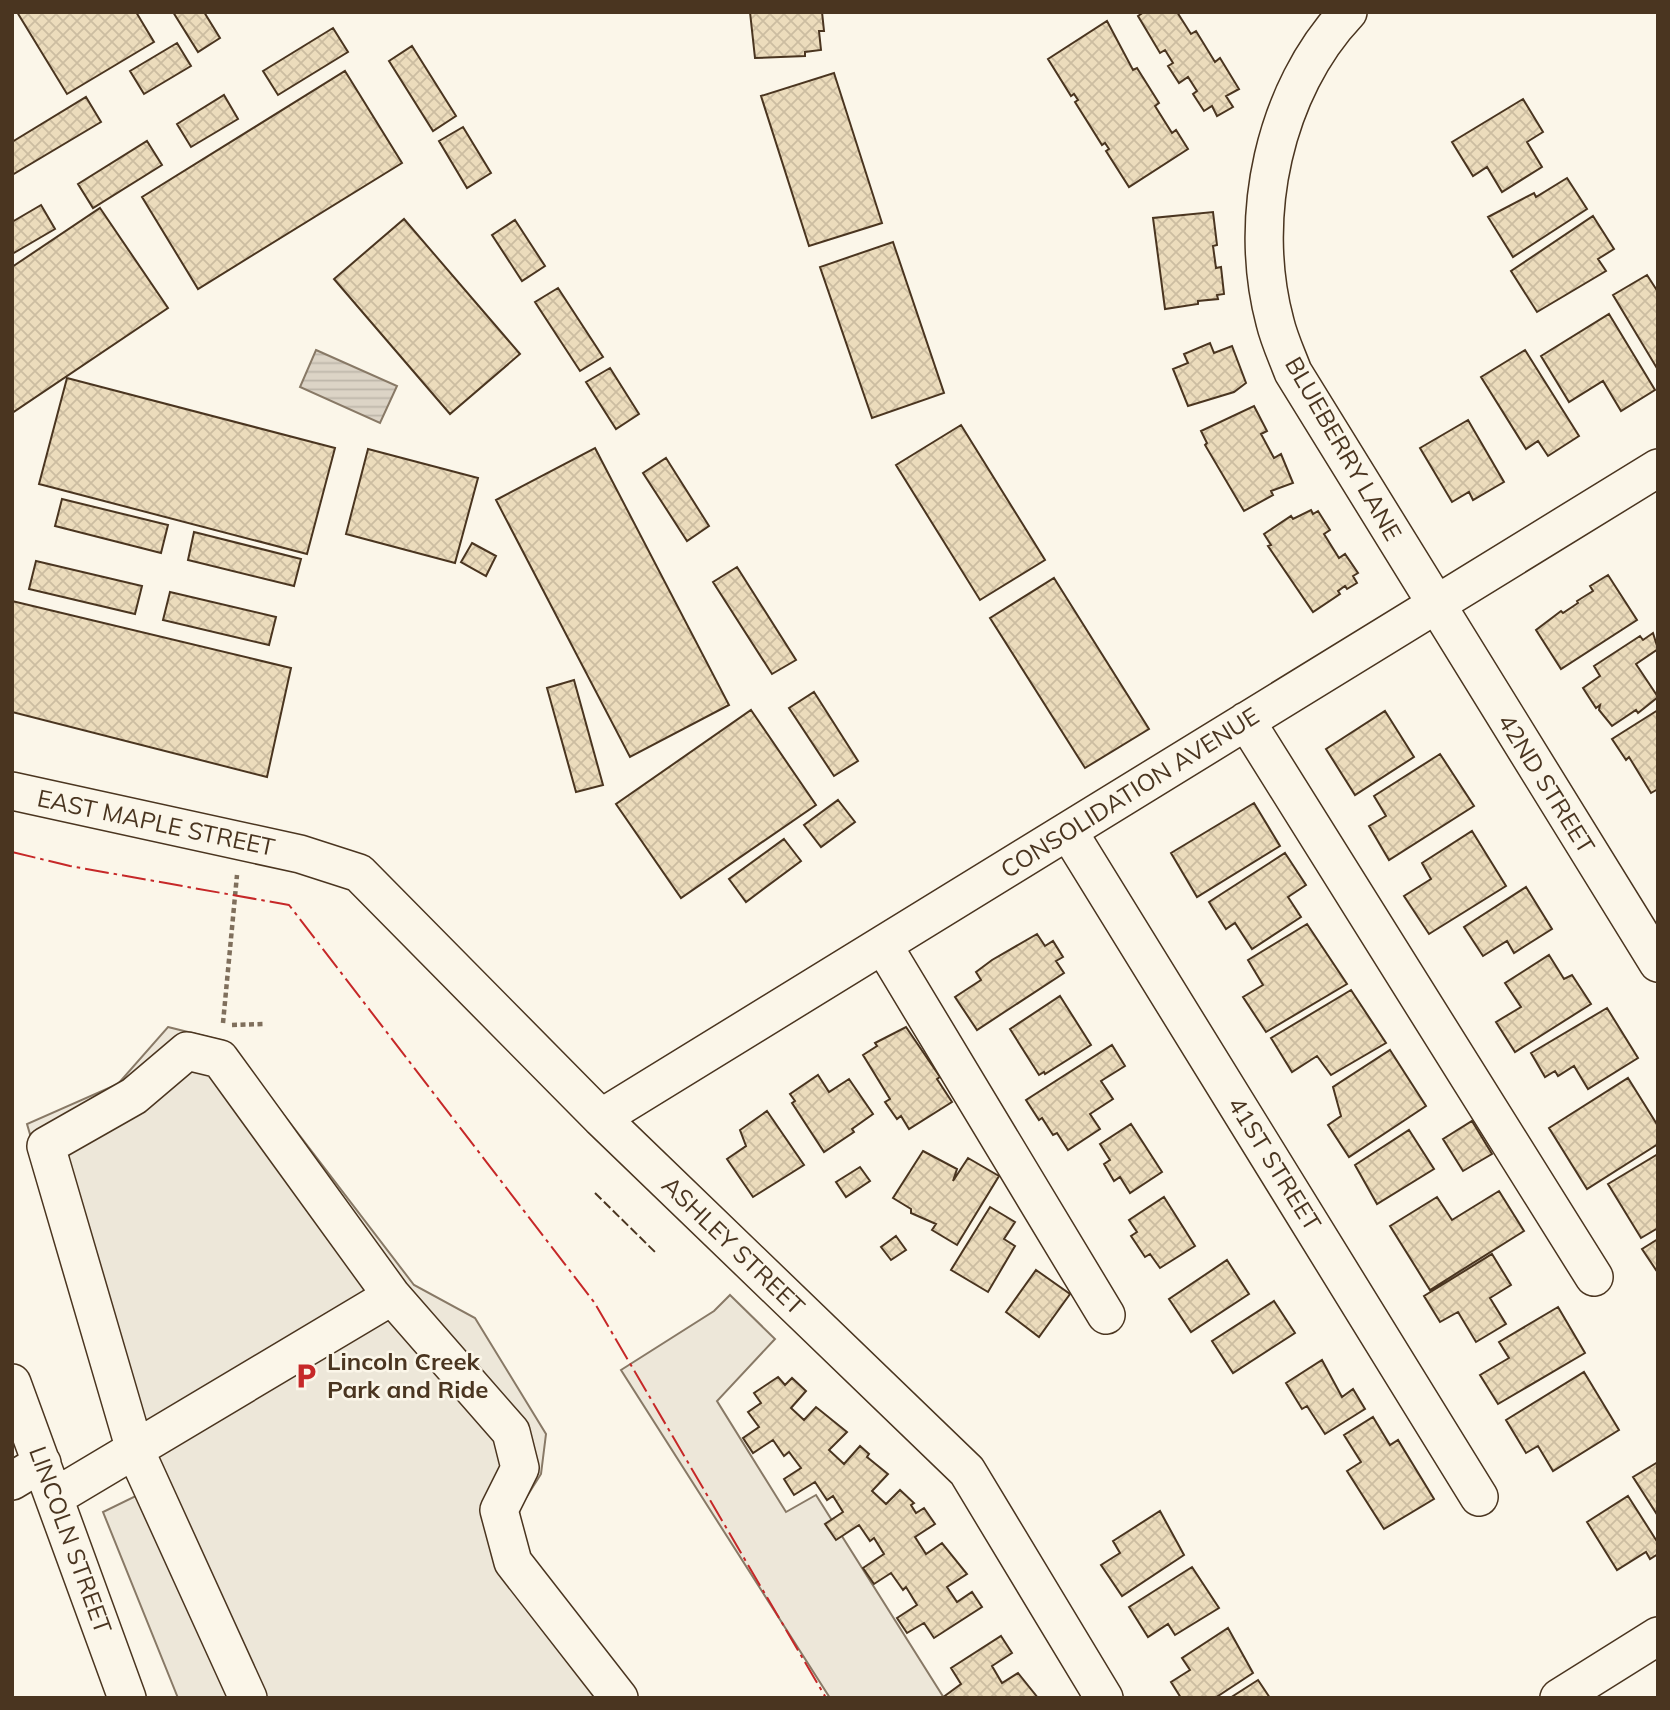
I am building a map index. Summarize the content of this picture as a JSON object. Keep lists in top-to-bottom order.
{
  "streets": {
    "street": [
      "BLUEBERRY LANE",
      "42ND STREET",
      "CONSOLIDATION AVENUE",
      "EAST MAPLE STREET",
      "41ST STREET",
      "ASHLEY STREET",
      "LINCOLN STREET"
    ]
  },
  "crossings": [
    ["BLUEBERRY LANE", "42ND STREET"],
    ["BLUEBERRY LANE", "CONSOLIDATION AVENUE"],
    ["42ND STREET", "CONSOLIDATION AVENUE"],
    ["CONSOLIDATION AVENUE", "41ST STREET"],
    ["CONSOLIDATION AVENUE", "ASHLEY STREET"],
    ["EAST MAPLE STREET", "ASHLEY STREET"]
  ],
  "places": {
    "parking": ["Lincoln Creek Park and Ride"]
  }
}
